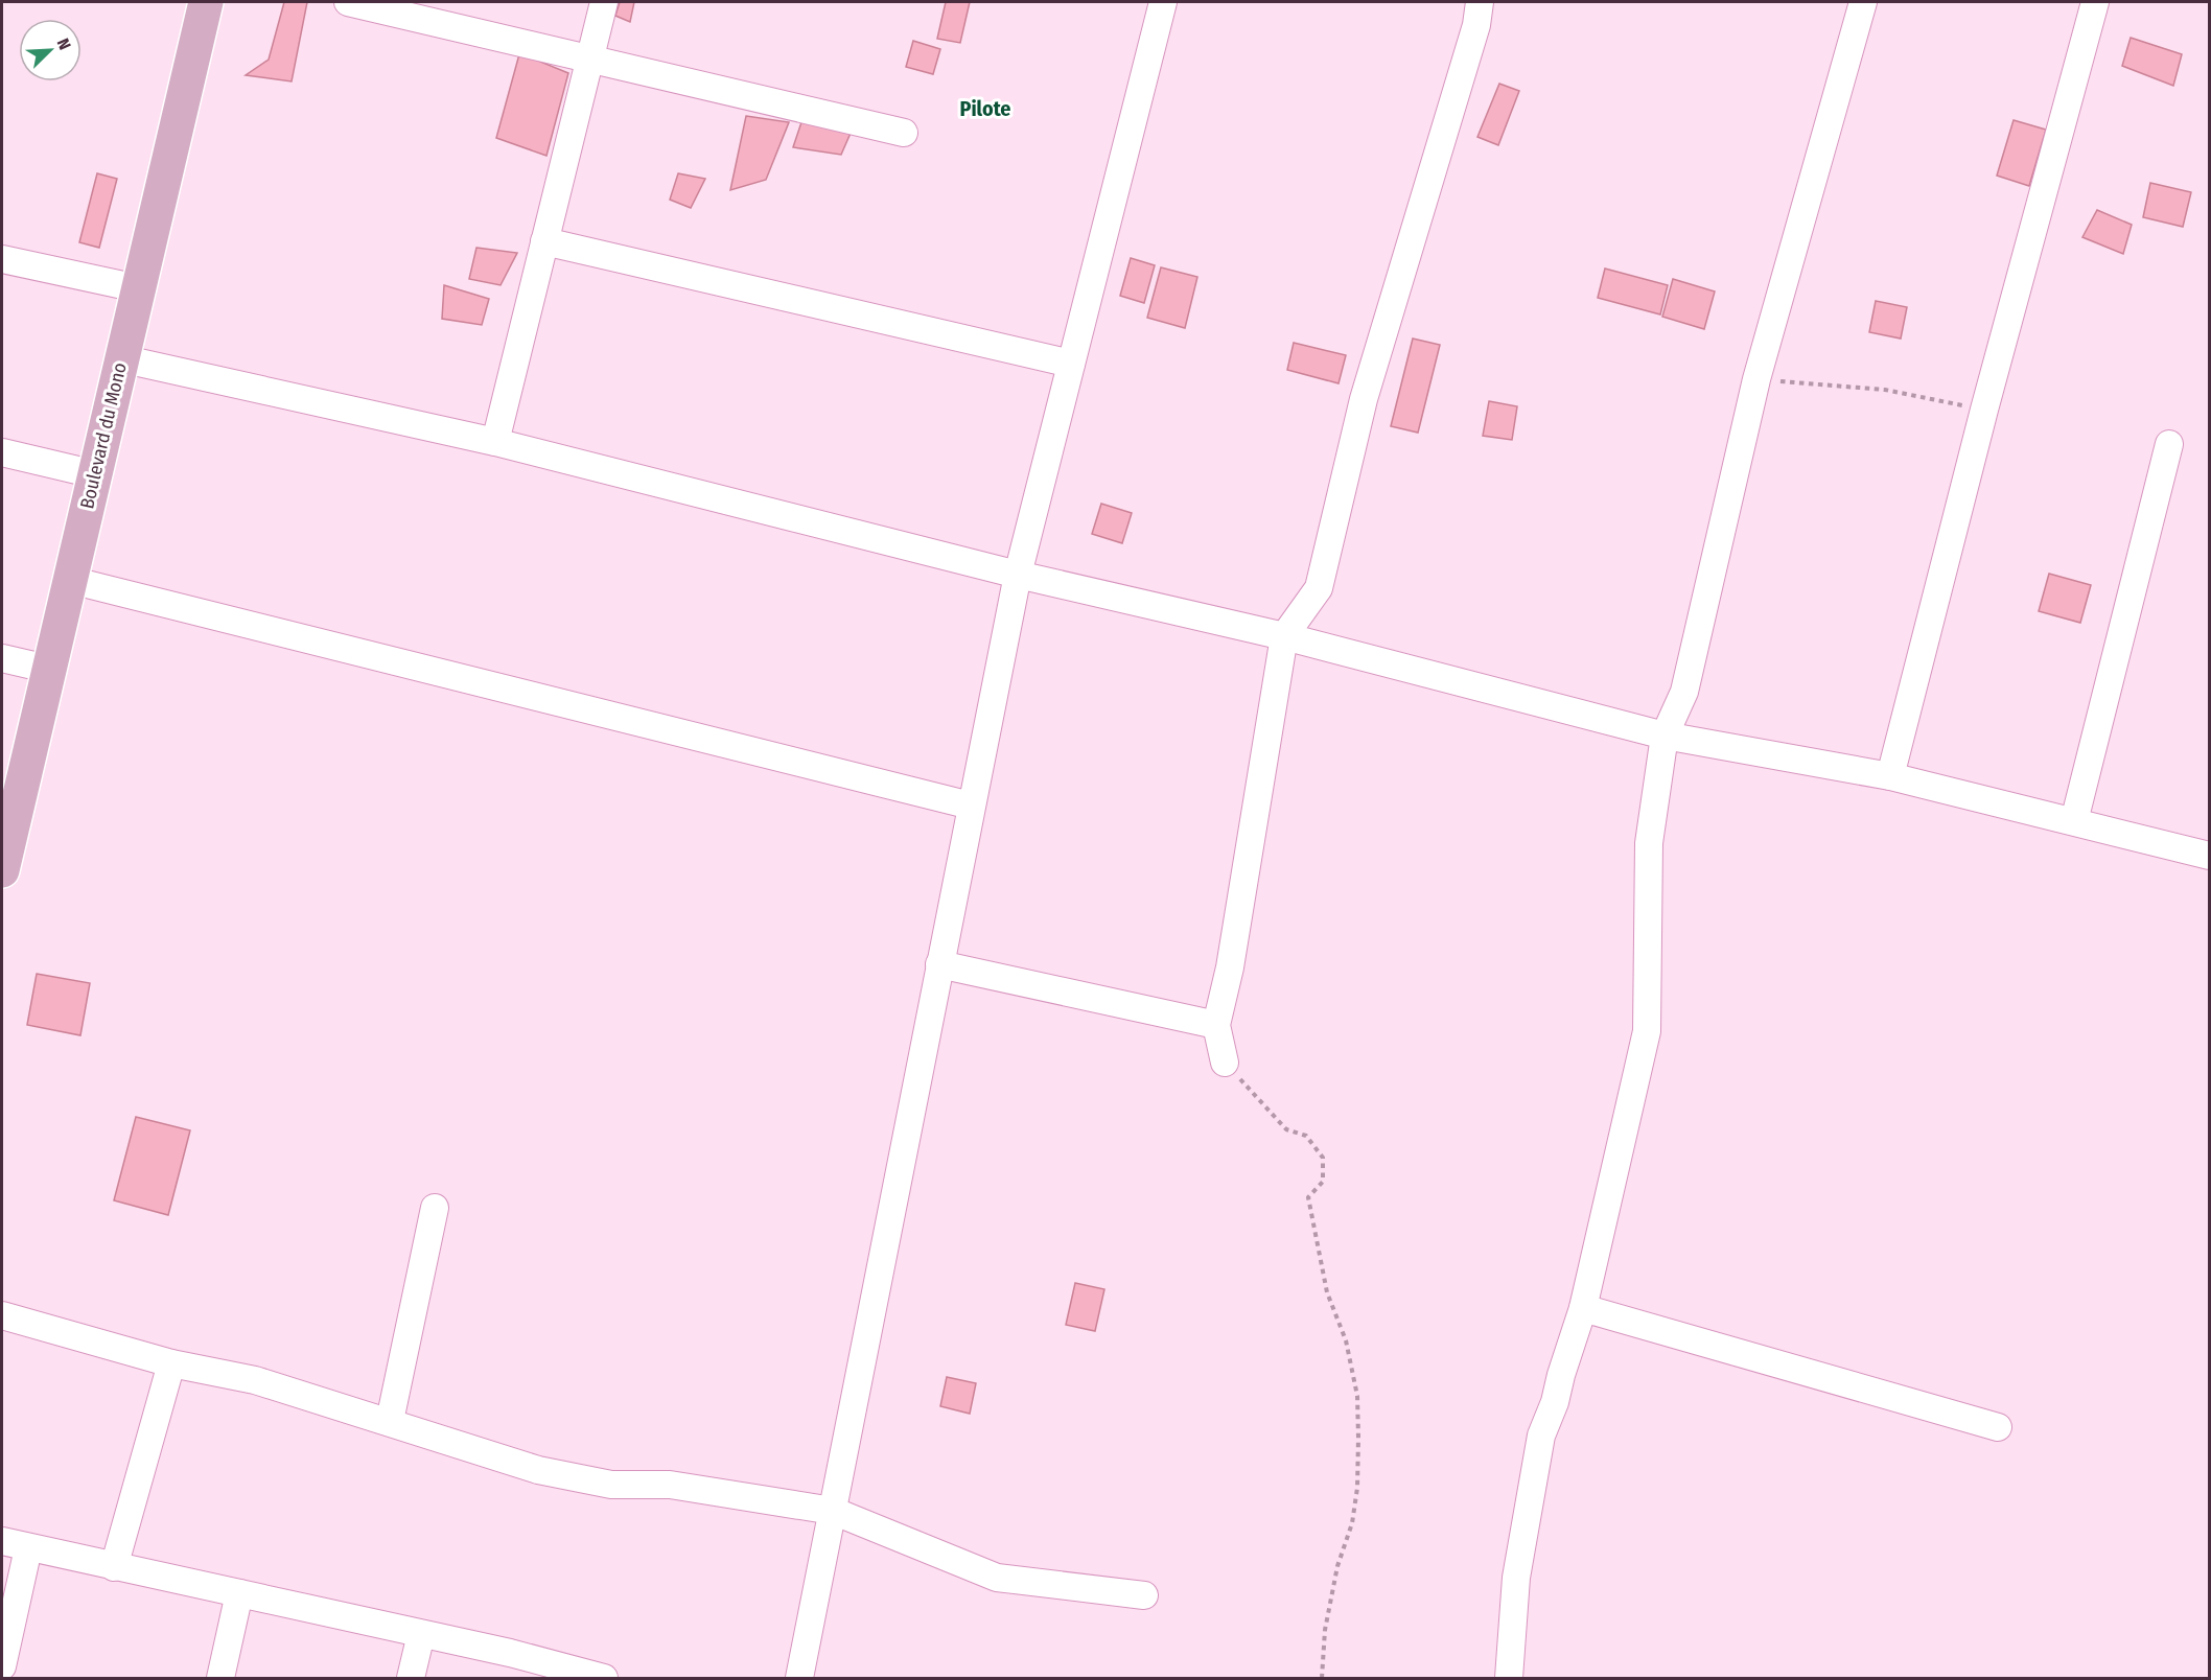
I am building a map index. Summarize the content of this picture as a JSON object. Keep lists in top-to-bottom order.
{
  "streets": {
    "main road": ["Boulevard du Mono"]
  },
  "districts": ["Pilote"],
  "north": "top right"
}
